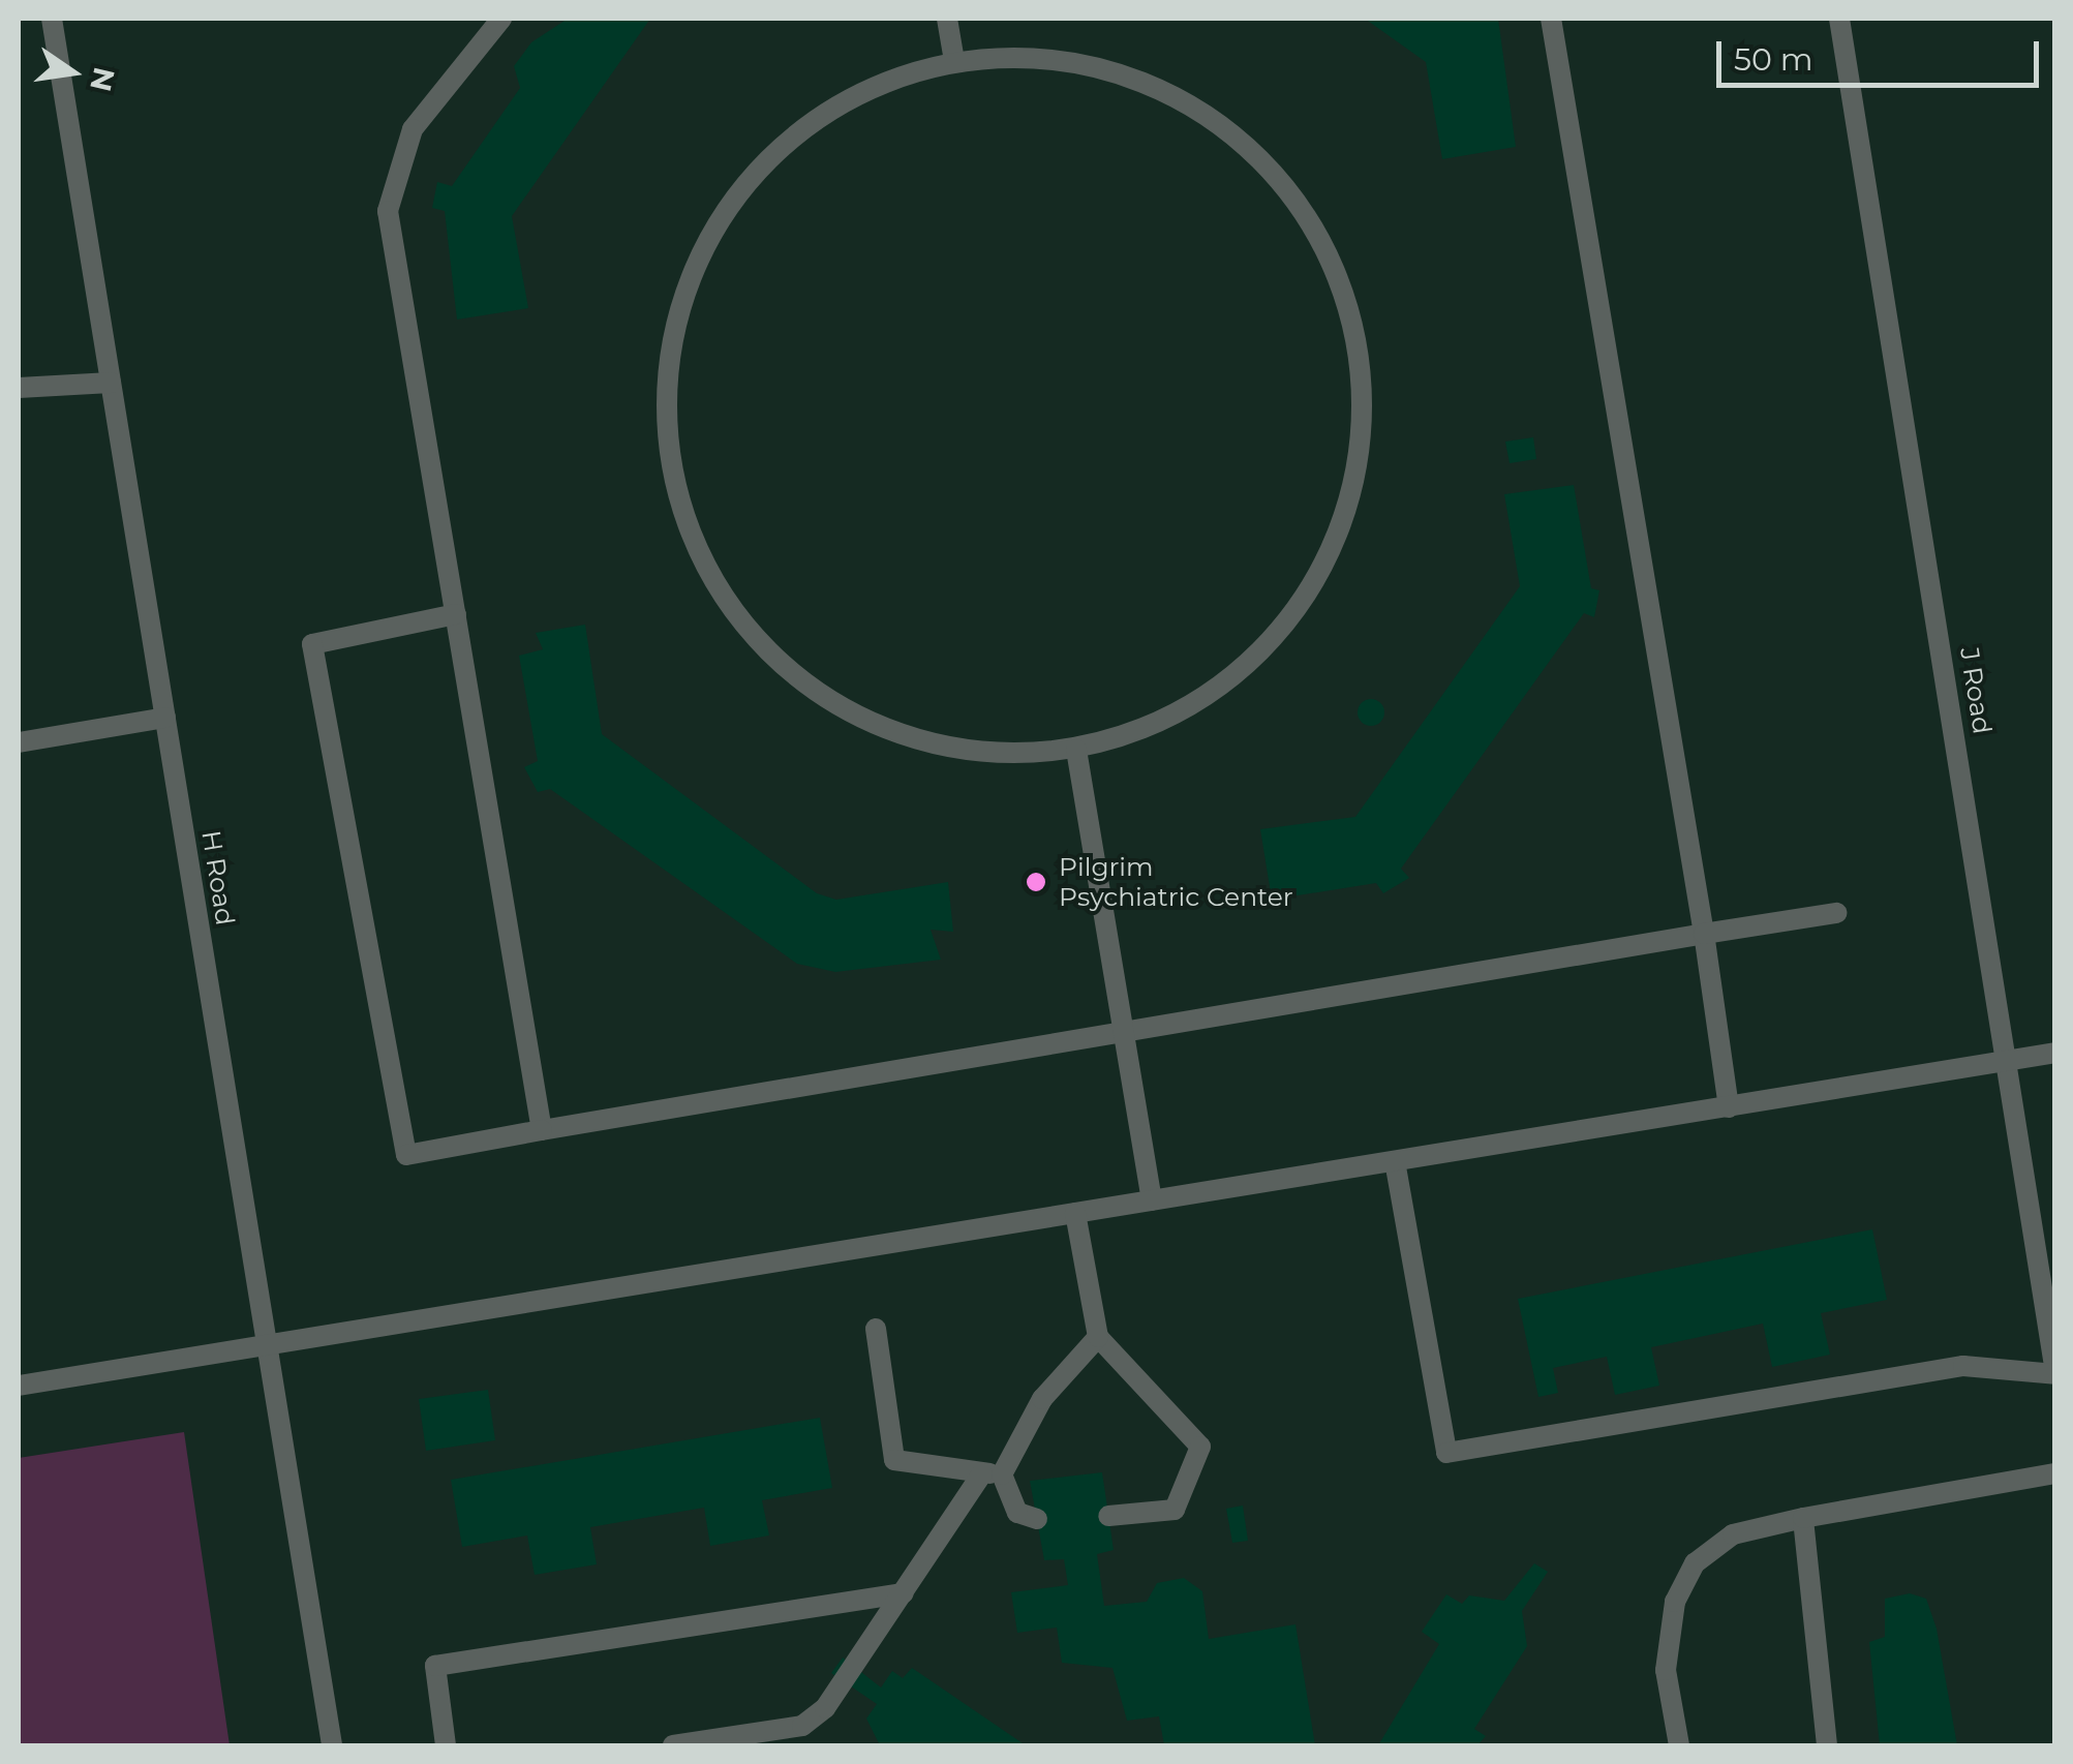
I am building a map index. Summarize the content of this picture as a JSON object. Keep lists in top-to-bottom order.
{
  "streets": {
    "lane": ["J Road", "H Road"]
  },
  "places": ["Pilgrim Psychiatric Center"],
  "scale_bar": "50 m",
  "north": "right"
}
